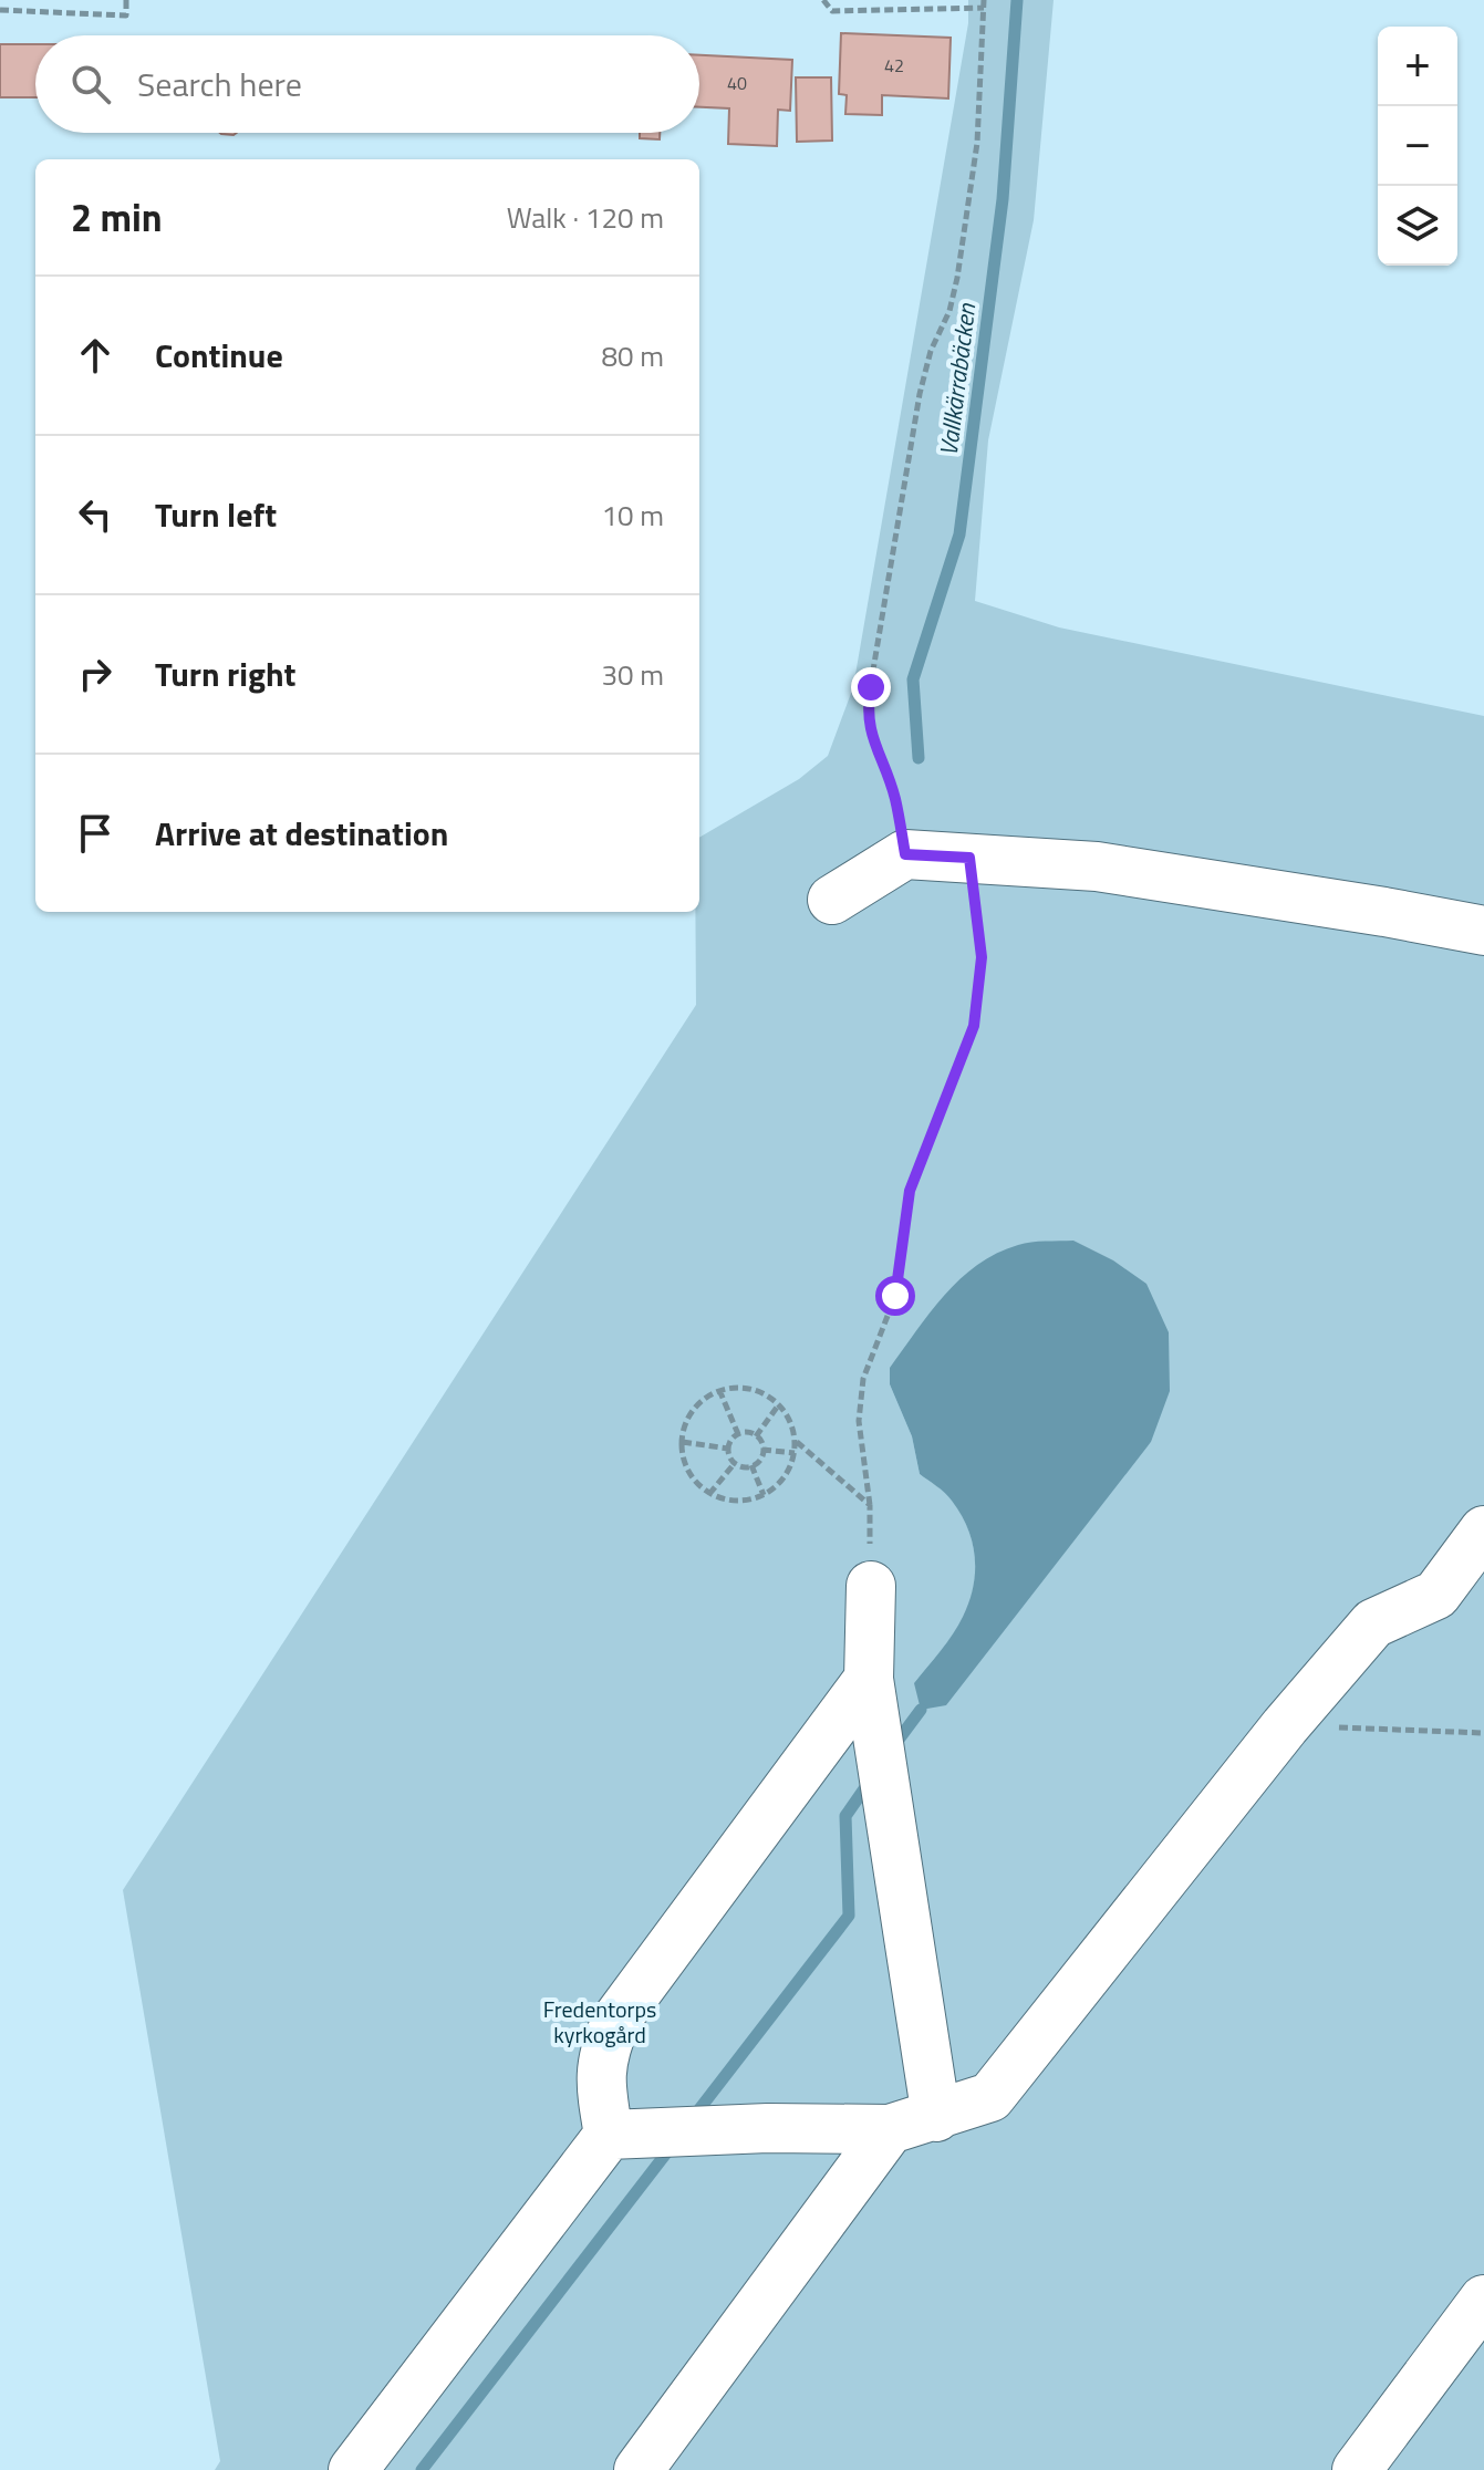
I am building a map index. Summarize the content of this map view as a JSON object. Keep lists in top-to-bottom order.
{
  "water": ["Vallkärrabäcken"],
  "parks": ["Fredentorps kyrkogård"],
  "house_numbers": ["42", "40"],
  "page": {
    "map_buttons": ["+", "−"],
    "search": "Search here",
    "heading": ["2 min", "Walk · 120 m"],
    "list": [
      ["Continue", "80 m"],
      ["Turn left", "10 m"],
      ["Turn right", "30 m"],
      "Arrive at destination"
    ]
  }
}
